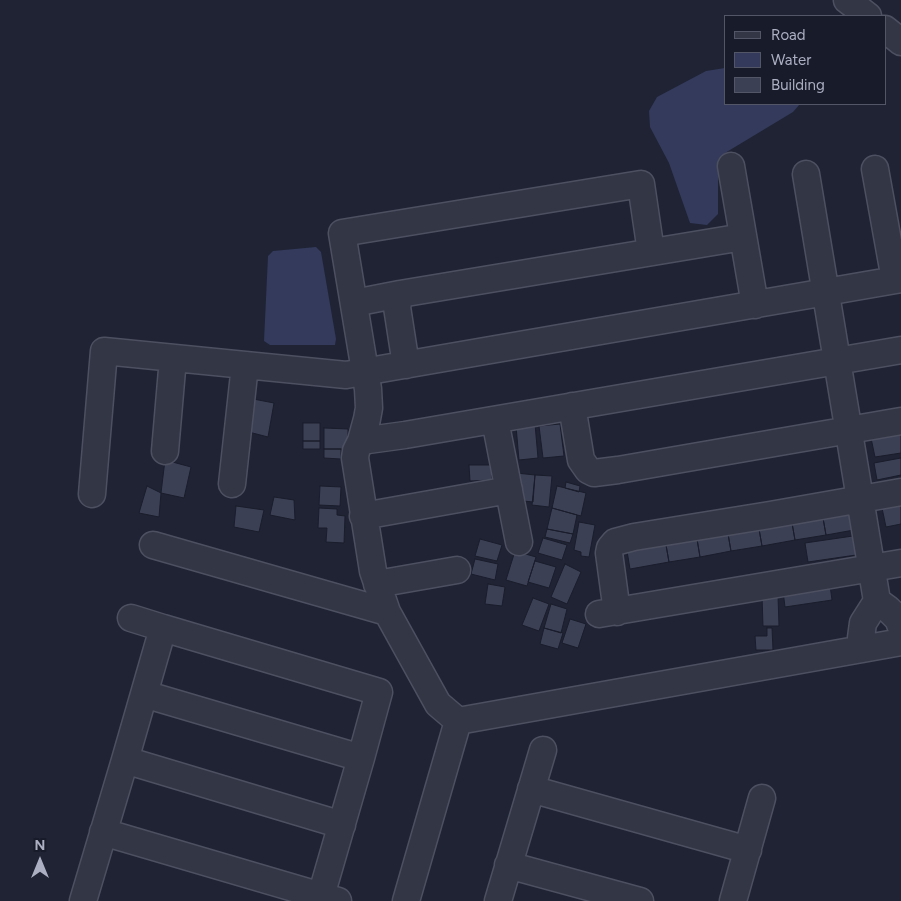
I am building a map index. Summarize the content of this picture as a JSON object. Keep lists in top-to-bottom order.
{
  "legend": ["Road", "Water", "Building"],
  "north": "top"
}
